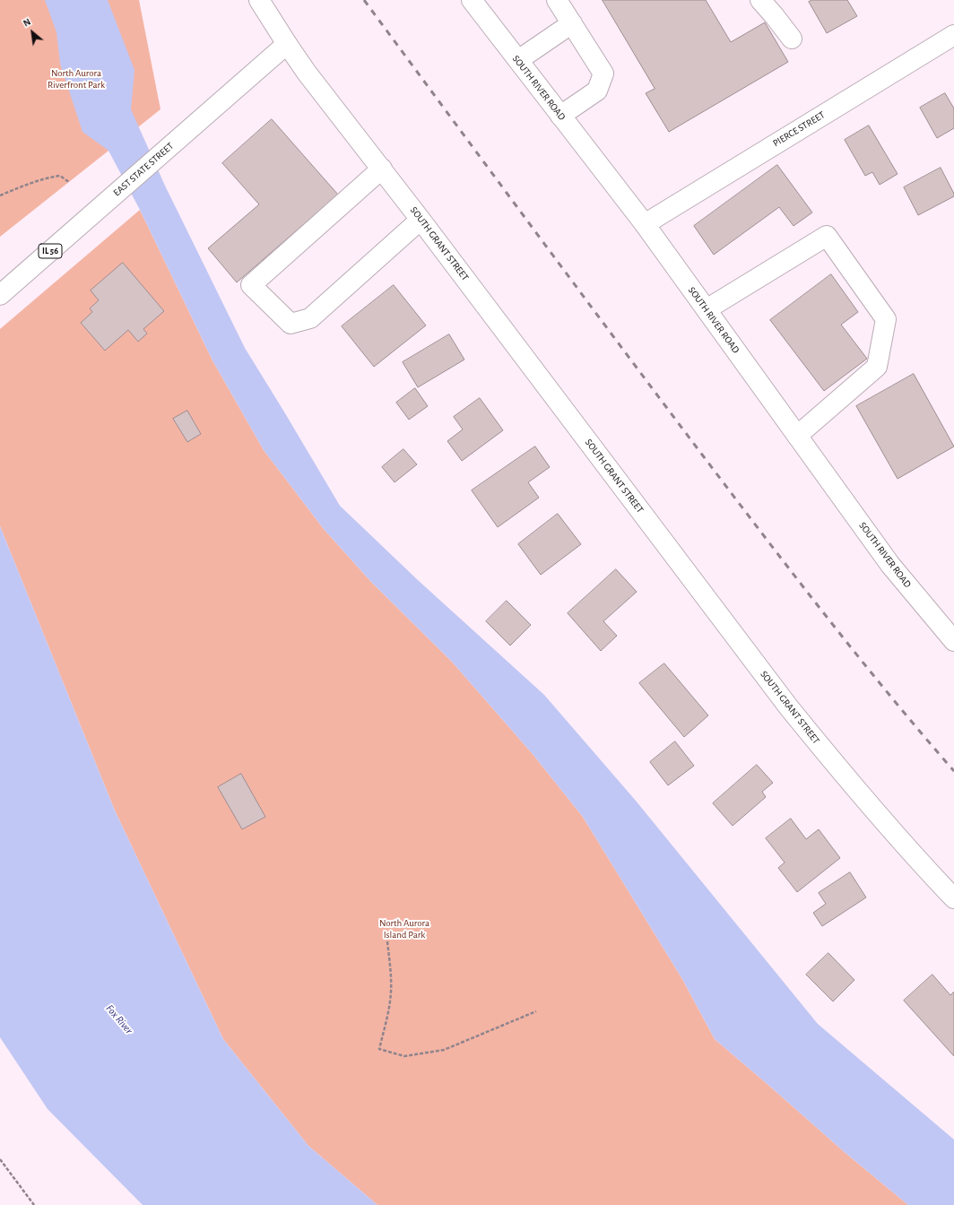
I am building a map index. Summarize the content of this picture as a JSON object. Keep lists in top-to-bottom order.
{
  "streets": {
    "street": [
      "SOUTH RIVER ROAD",
      "PIERCE STREET",
      "EAST STATE STREET",
      "SOUTH GRANT STREET",
      "IL 56"
    ]
  },
  "crossings": [
    ["SOUTH RIVER ROAD", "PIERCE STREET"],
    ["EAST STATE STREET", "SOUTH GRANT STREET"]
  ],
  "water": ["Fox River"],
  "parks": ["North Aurora Riverfront Park", "North Aurora Island Park"],
  "north": "top left"
}
